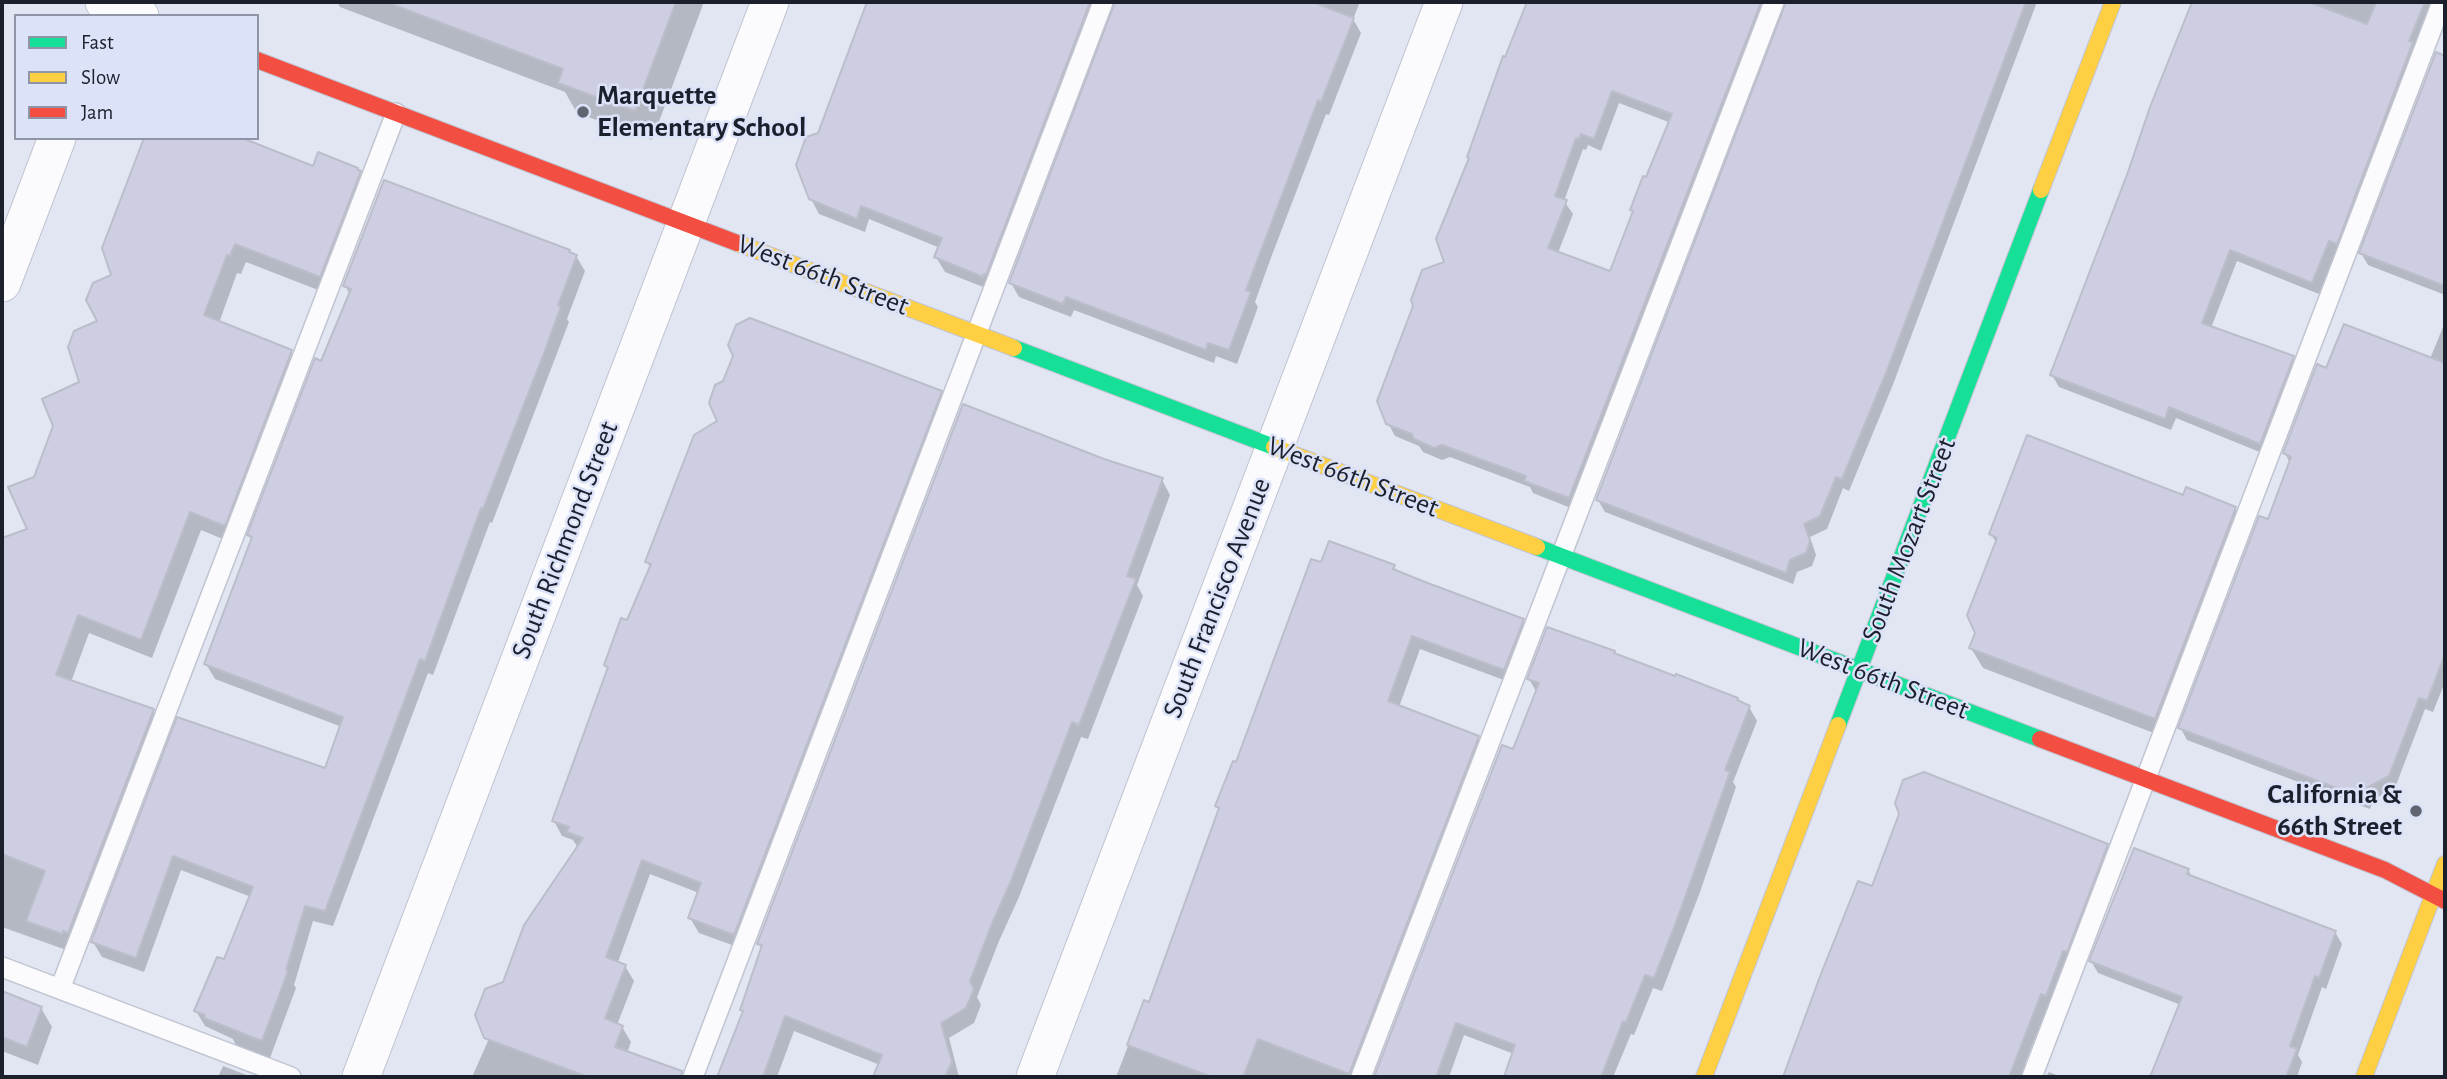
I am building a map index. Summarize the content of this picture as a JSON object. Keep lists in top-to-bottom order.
{
  "streets": {
    "street": [
      "West 66th Street",
      "South Richmond Street",
      "South Mozart Street",
      "South Francisco Avenue"
    ]
  },
  "crossings": [
    ["West 66th Street", "South Richmond Street"],
    ["West 66th Street", "South Mozart Street"],
    ["West 66th Street", "South Francisco Avenue"]
  ],
  "places": ["Marquette Elementary School", "California & 66th Street"],
  "legend": ["Fast", "Slow", "Jam"]
}
